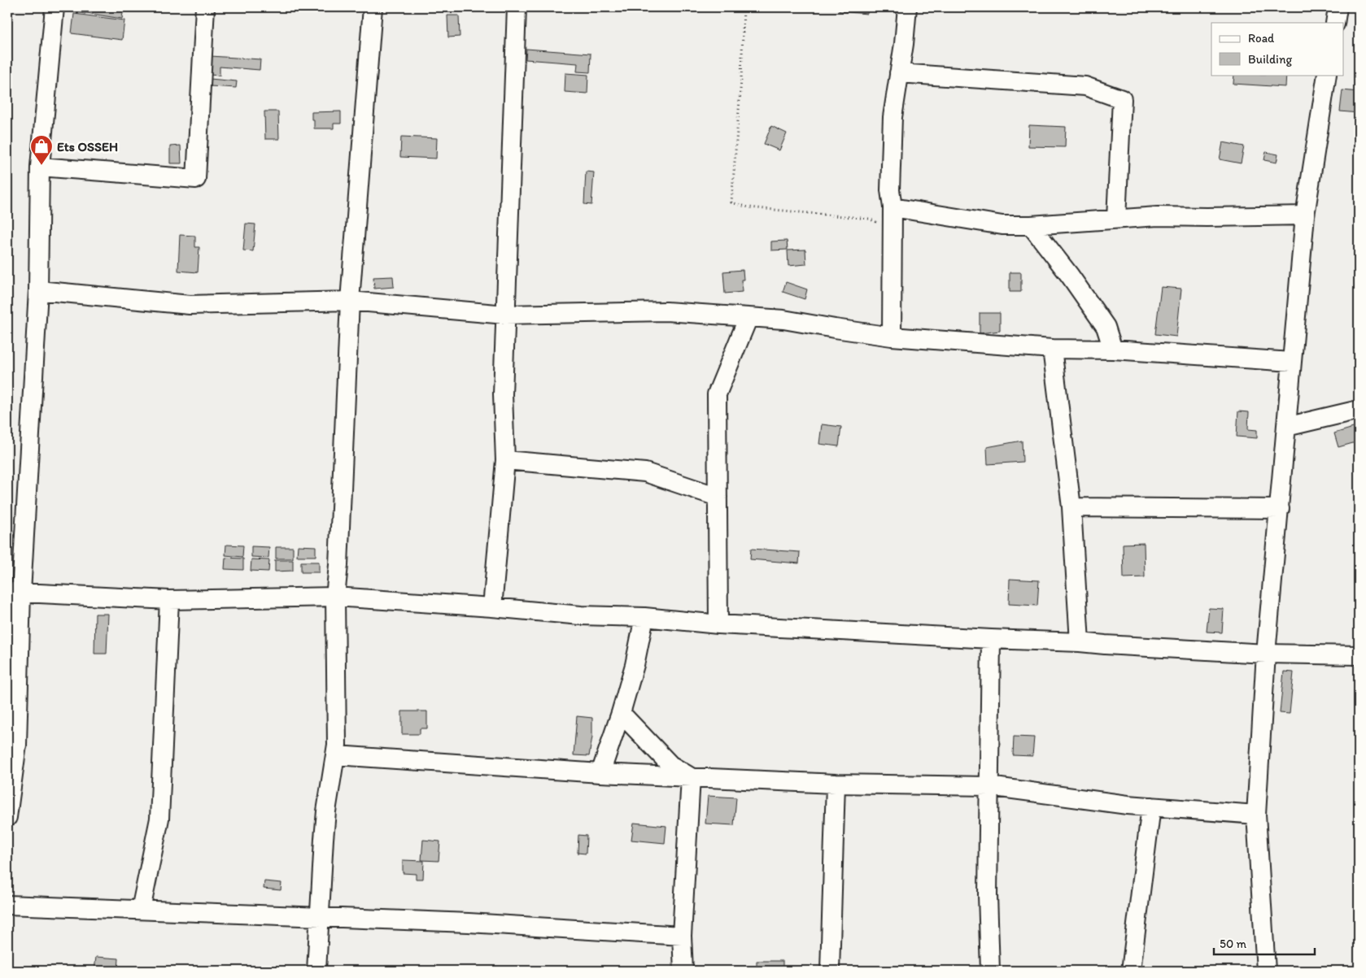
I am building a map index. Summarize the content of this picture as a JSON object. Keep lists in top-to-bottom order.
{
  "places": {
    "shop": ["Ets OSSEH"]
  },
  "legend": ["Road", "Building"],
  "scale_bar": "50 m"
}
